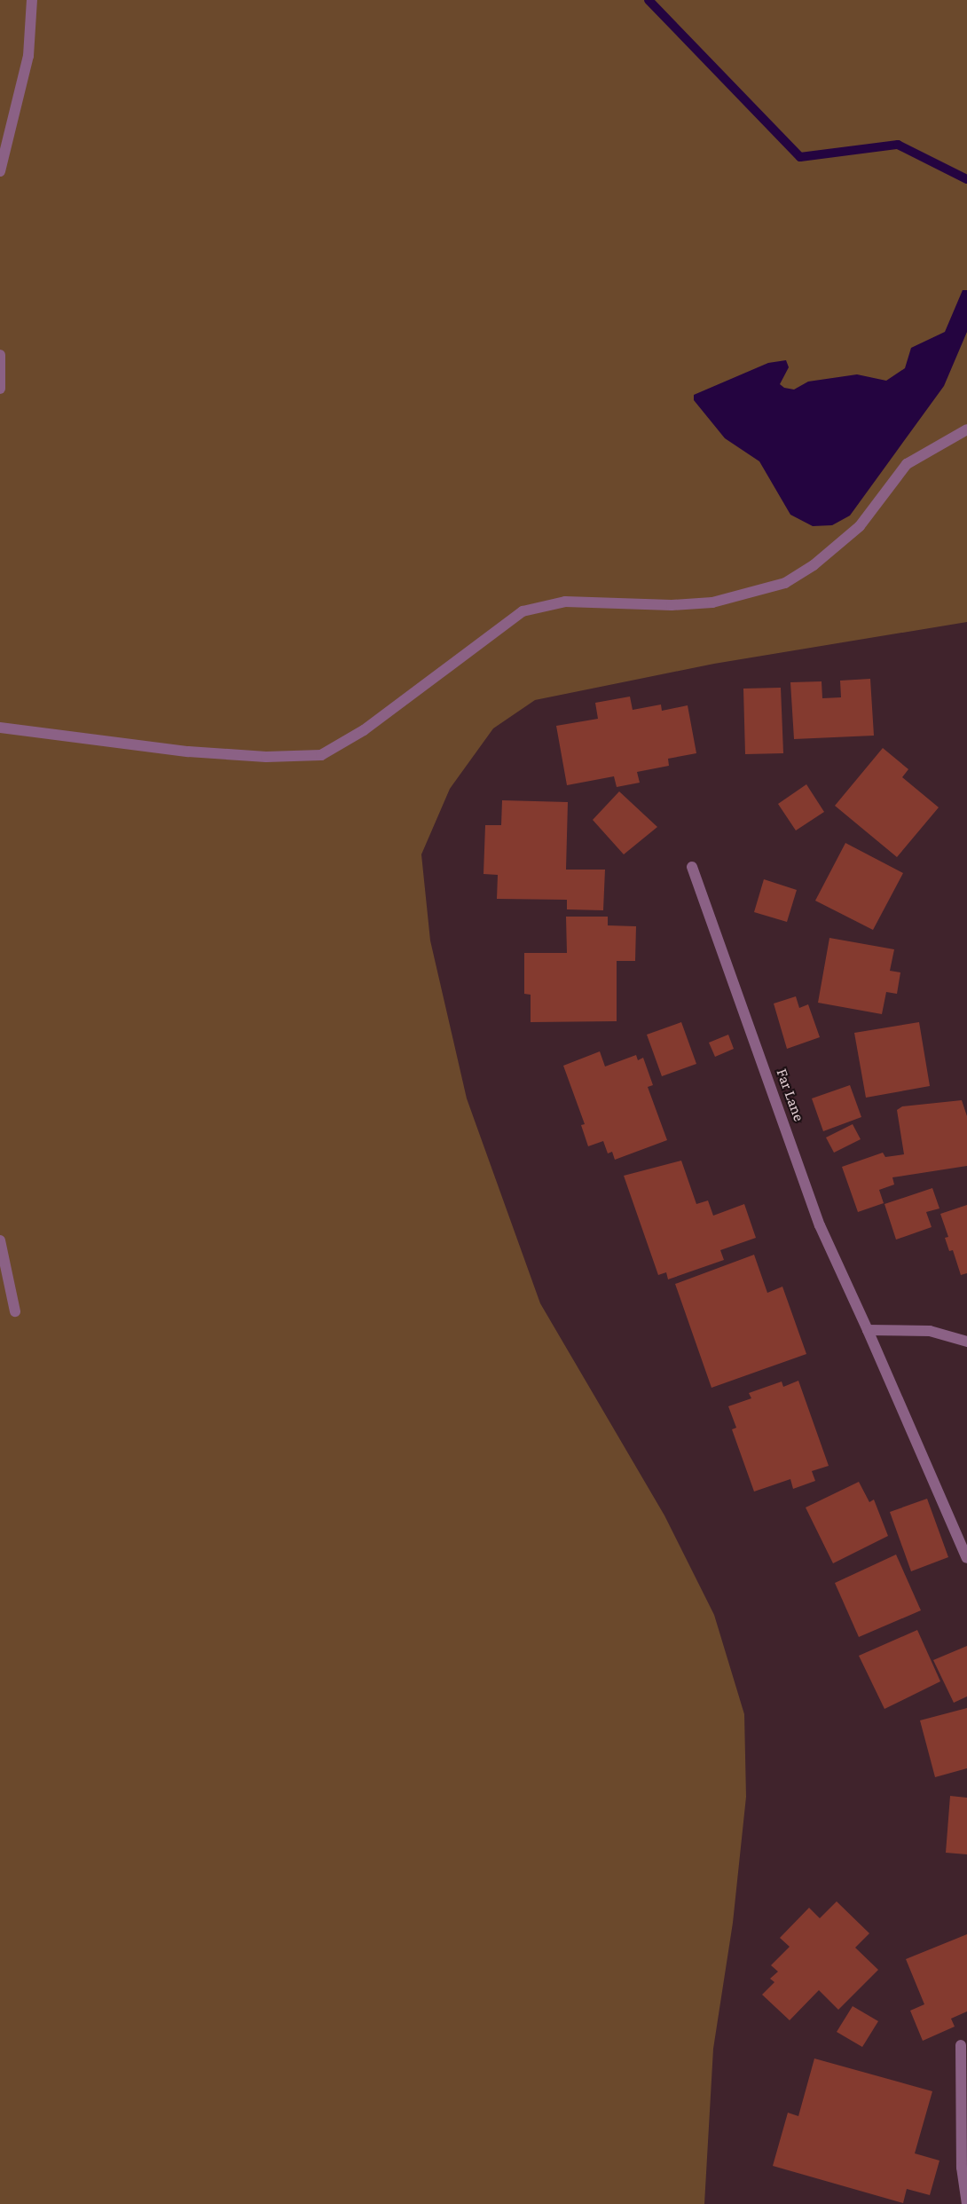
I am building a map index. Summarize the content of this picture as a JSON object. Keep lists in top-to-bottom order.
{
  "streets": {
    "street": ["Far Lane"]
  }
}
